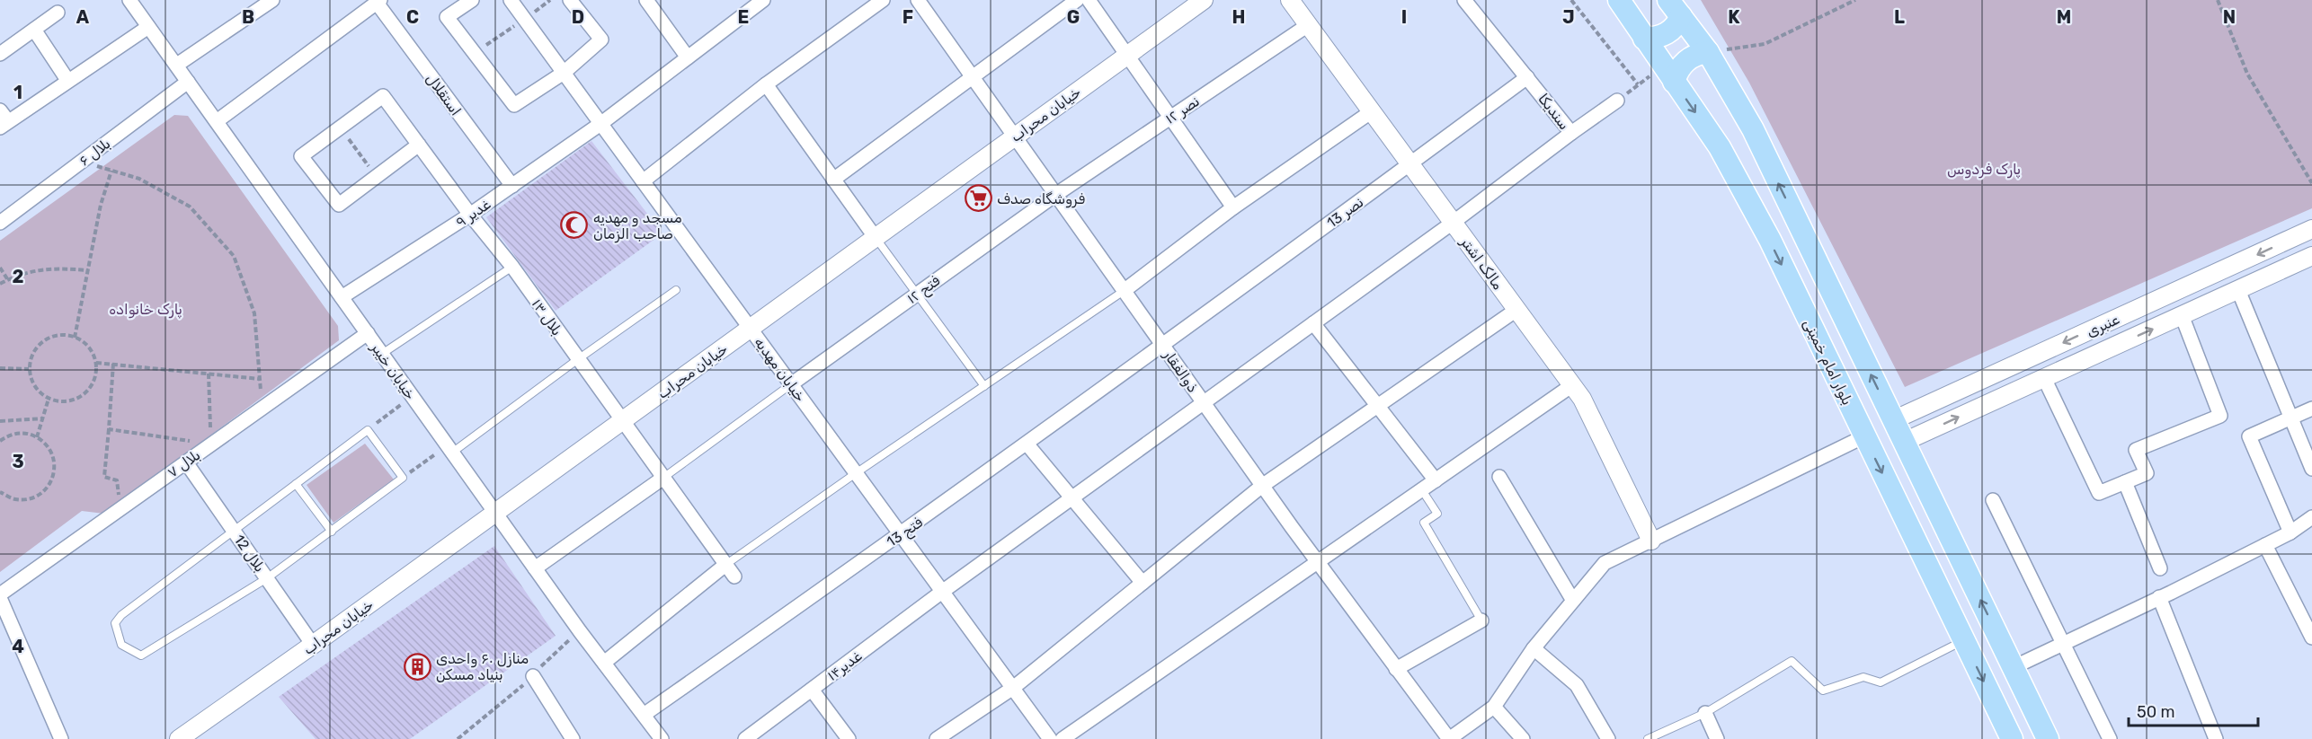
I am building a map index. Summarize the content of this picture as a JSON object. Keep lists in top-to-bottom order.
{
  "streets": {
    "main road": ["بلوار امام خمینی"],
    "street": [
      "استقلال",
      "نصر ۱۲",
      "سندیکا",
      "خیابان محراب",
      "بلال ۶",
      "نصر 13",
      "غدیر ۹",
      "مالک اشتر",
      "فتح ۱۲",
      "بلال ۱۳",
      "عنبری",
      "خیابان مهدیه",
      "خیابان خیبر",
      "ذوالفقار",
      "بلال ۷",
      "فتح 13",
      "بلال 12",
      "غدیر۱۴"
    ]
  },
  "crossings": [
    ["استقلال", "غدیر ۹"],
    ["نصر ۱۲", "مالک اشتر"],
    ["نصر ۱۲", "فتح ۱۲"],
    ["نصر ۱۲", "ذوالفقار"],
    ["سندیکا", "نصر 13"],
    ["سندیکا", "مالک اشتر"],
    ["سندیکا", "ذوالفقار"],
    ["سندیکا", "غدیر۱۴"],
    ["خیابان محراب", "بلال ۱۳"],
    ["خیابان محراب", "خیابان مهدیه"],
    ["خیابان محراب", "خیابان خیبر"],
    ["خیابان محراب", "ذوالفقار"],
    ["خیابان محراب", "بلال 12"],
    ["بلال ۶", "خیابان خیبر"],
    ["نصر 13", "مالک اشتر"],
    ["نصر 13", "ذوالفقار"],
    ["نصر 13", "فتح 13"],
    ["غدیر ۹", "بلال ۱۳"],
    ["غدیر ۹", "خیابان مهدیه"],
    ["غدیر ۹", "خیابان خیبر"],
    ["فتح ۱۲", "خیابان مهدیه"],
    ["فتح ۱۲", "ذوالفقار"],
    ["خیابان مهدیه", "فتح 13"],
    ["خیابان مهدیه", "غدیر۱۴"],
    ["خیابان خیبر", "بلال ۷"],
    ["خیابان خیبر", "فتح 13"],
    ["ذوالفقار", "فتح 13"],
    ["ذوالفقار", "غدیر۱۴"],
    ["بلال ۷", "بلال 12"]
  ],
  "parks": ["پارک فردوس", "پارک خانواده"],
  "places": {
    "supermarket": ["فروشگاه صدف"],
    "mosque": ["مسجد و مهدیه صاحب الزمان"],
    "building": ["منازل ۶۰ واحدی بنیاد مسکن"]
  },
  "scale_bar": "50 m",
  "grid": {
    "columns": [
      "A",
      "B",
      "C",
      "D",
      "E",
      "F",
      "G",
      "H",
      "I",
      "J",
      "K",
      "L",
      "M",
      "N"
    ],
    "rows": [
      "1",
      "2",
      "3",
      "4"
    ]
  }
}
